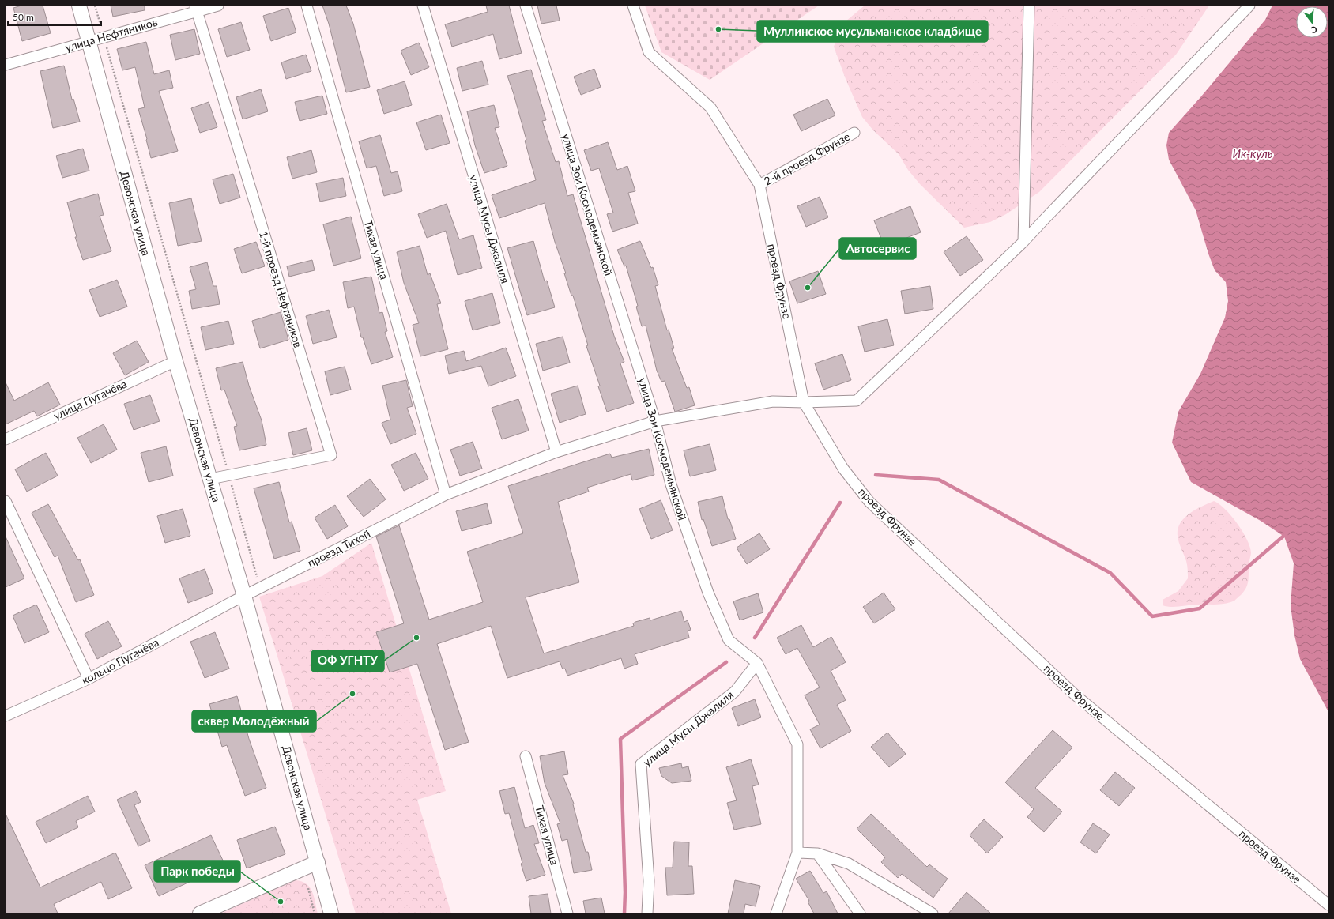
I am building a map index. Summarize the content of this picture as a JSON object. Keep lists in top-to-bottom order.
{
  "streets": {
    "main road": ["Девонская улица"],
    "street": [
      "улица Нефтяников",
      "2-й проезд Фрунзе",
      "улица Зои Космодемьянской",
      "улица Мусы Джалиля",
      "Тихая улица",
      "проезд Фрунзе",
      "1-й проезд Нефтяников",
      "улица Пугачёва",
      "проезд Тихой",
      "кольцо Пугачёва"
    ]
  },
  "crossings": [
    ["улица Нефтяников", "Девонская улица"],
    ["улица Нефтяников", "1-й проезд Нефтяников"],
    ["2-й проезд Фрунзе", "проезд Фрунзе"],
    ["улица Зои Космодемьянской", "улица Мусы Джалиля"],
    ["улица Зои Космодемьянской", "проезд Тихой"],
    ["Девонская улица", "1-й проезд Нефтяников"],
    ["Девонская улица", "улица Пугачёва"],
    ["Девонская улица", "проезд Тихой"],
    ["Девонская улица", "кольцо Пугачёва"],
    ["улица Мусы Джалиля", "проезд Тихой"],
    ["Тихая улица", "проезд Тихой"],
    ["проезд Фрунзе", "проезд Тихой"],
    ["проезд Тихой", "кольцо Пугачёва"]
  ],
  "water": ["Ик-куль"],
  "places": [
    "Муллинское мусульманское кладбище",
    "Автосервис",
    "ОФ УГНТУ",
    "сквер Молодёжный",
    "Парк победы"
  ],
  "scale_bar": "50 m",
  "north": "bottom"
}
